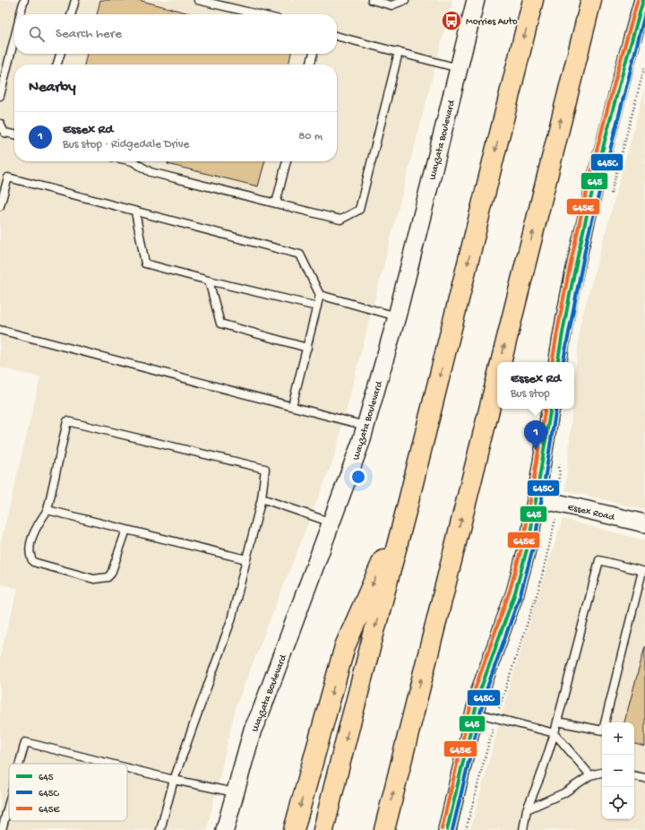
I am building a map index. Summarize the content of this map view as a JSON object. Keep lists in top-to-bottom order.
{
  "streets": {
    "street": ["Wayzata Boulevard", "Essex Road"]
  },
  "places": {
    "bus stop": ["Morries Auto"]
  },
  "lines": ["transit line 645", "transit line 645E", "transit line 645C"],
  "legend": ["645", "645C", "645E"],
  "page": {
    "search": "Search here",
    "heading": "Nearby",
    "list": [
      {
        "mark": "1",
        "name": "Essex Rd",
        "note": "Bus stop · Ridgedale Drive",
        "value": "80 m"
      }
    ],
    "popup": ["Essex Rd", "Bus stop"],
    "pins": "1",
    "map_buttons": ["+", "−"]
  }
}
